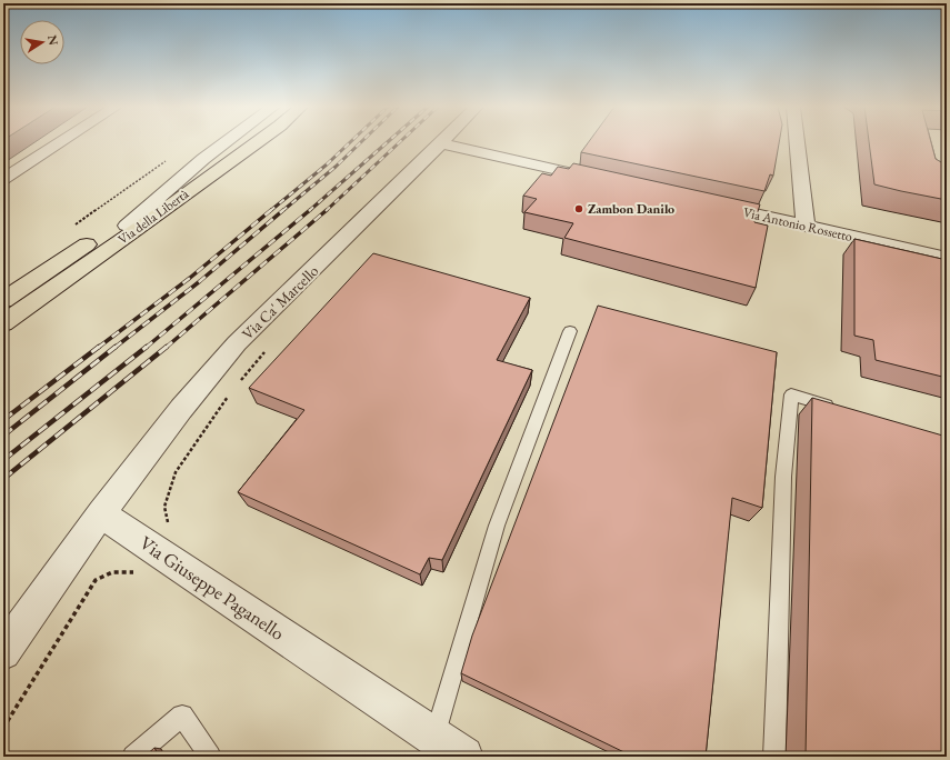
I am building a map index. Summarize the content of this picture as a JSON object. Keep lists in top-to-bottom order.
{
  "streets": {
    "highway": ["Via della Libertà"],
    "street": ["Via Antonio Rossetto", "Via Ca' Marcello", "Via Giuseppe Paganello"]
  },
  "crossings": [
    ["Via Ca' Marcello", "Via Giuseppe Paganello"]
  ],
  "places": ["Zambon Danilo"],
  "north": "right"
}
